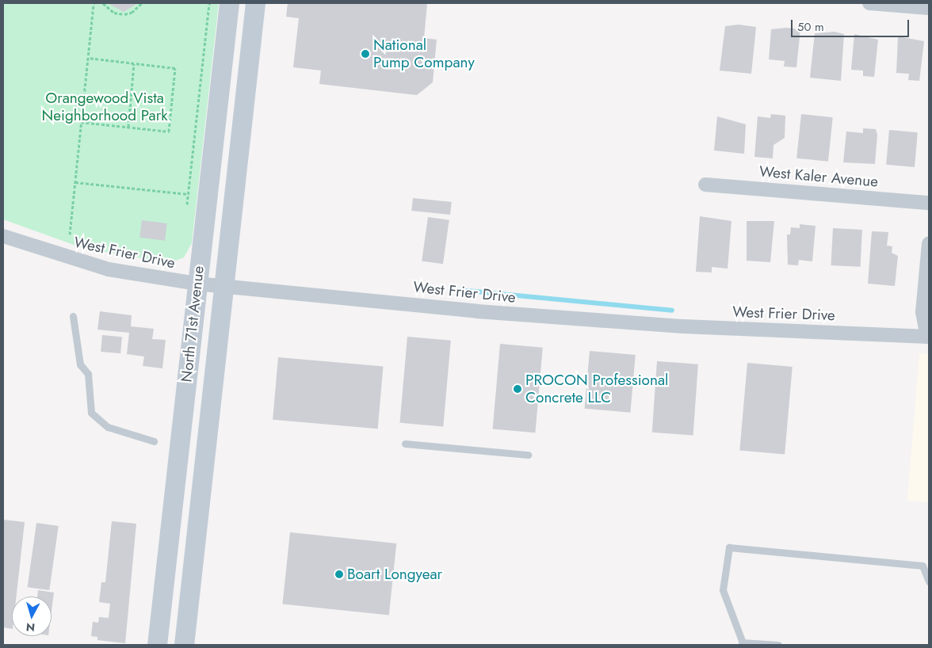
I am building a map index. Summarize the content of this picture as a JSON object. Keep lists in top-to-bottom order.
{
  "streets": {
    "street": ["West Kaler Avenue", "West Frier Drive", "North 71st Avenue"]
  },
  "crossings": [
    ["West Frier Drive", "North 71st Avenue"]
  ],
  "parks": ["Orangewood Vista Neighborhood Park"],
  "places": ["National Pump Company", "PROCON Professional Concrete LLC", "Boart Longyear"],
  "scale_bar": "50 m",
  "north": "bottom"
}
